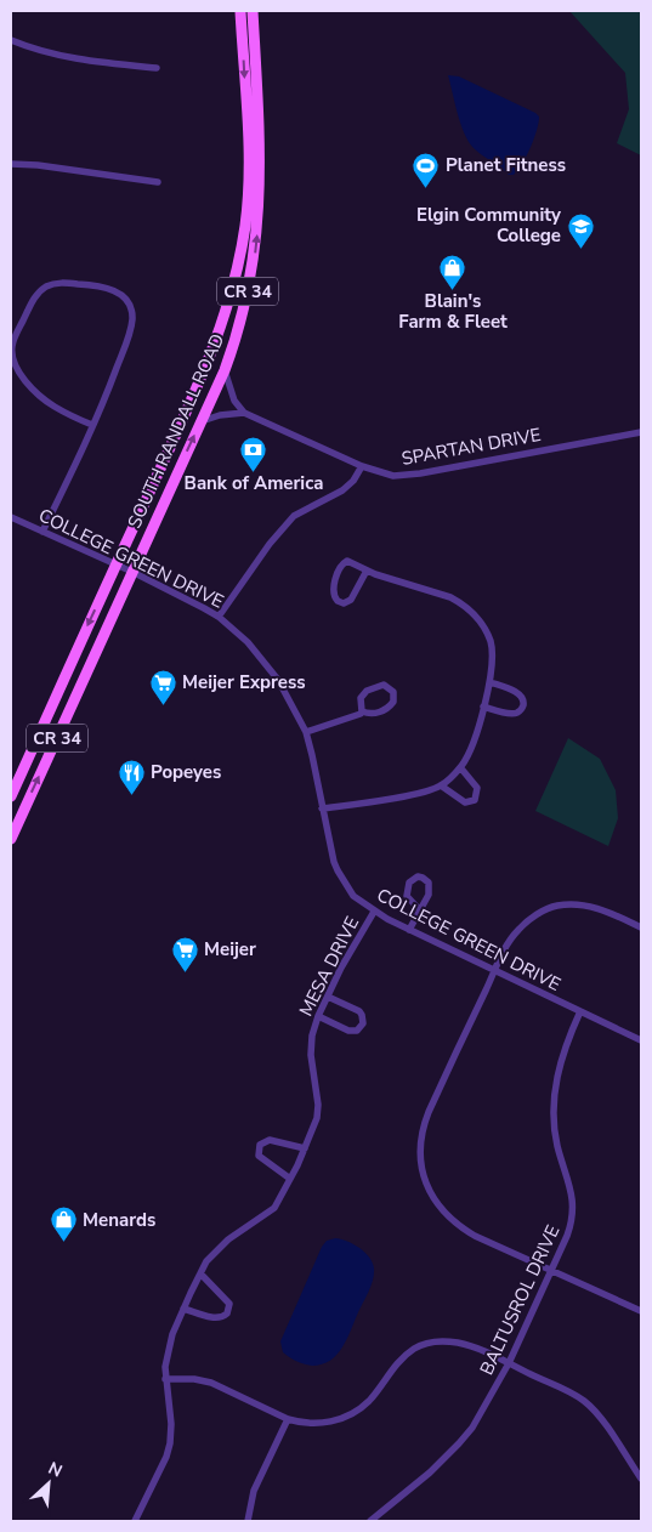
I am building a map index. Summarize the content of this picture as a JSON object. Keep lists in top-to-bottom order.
{
  "streets": {
    "main road": ["CR 34", "SOUTH RANDALL ROAD"],
    "street": [
      "SPARTAN DRIVE",
      "COLLEGE GREEN DRIVE",
      "MESA DRIVE",
      "BALTUSROL DRIVE"
    ]
  },
  "crossings": [
    ["SOUTH RANDALL ROAD", "COLLEGE GREEN DRIVE"],
    ["COLLEGE GREEN DRIVE", "MESA DRIVE"],
    ["COLLEGE GREEN DRIVE", "BALTUSROL DRIVE"]
  ],
  "places": {
    "sports": ["Planet Fitness"],
    "school or university": ["Elgin Community College"],
    "shop": ["Blain's Farm & Fleet", "Menards"],
    "bank": ["Bank of America"],
    "supermarket": ["Meijer Express", "Meijer"],
    "restaurant": ["Popeyes"]
  },
  "north": "top right"
}
